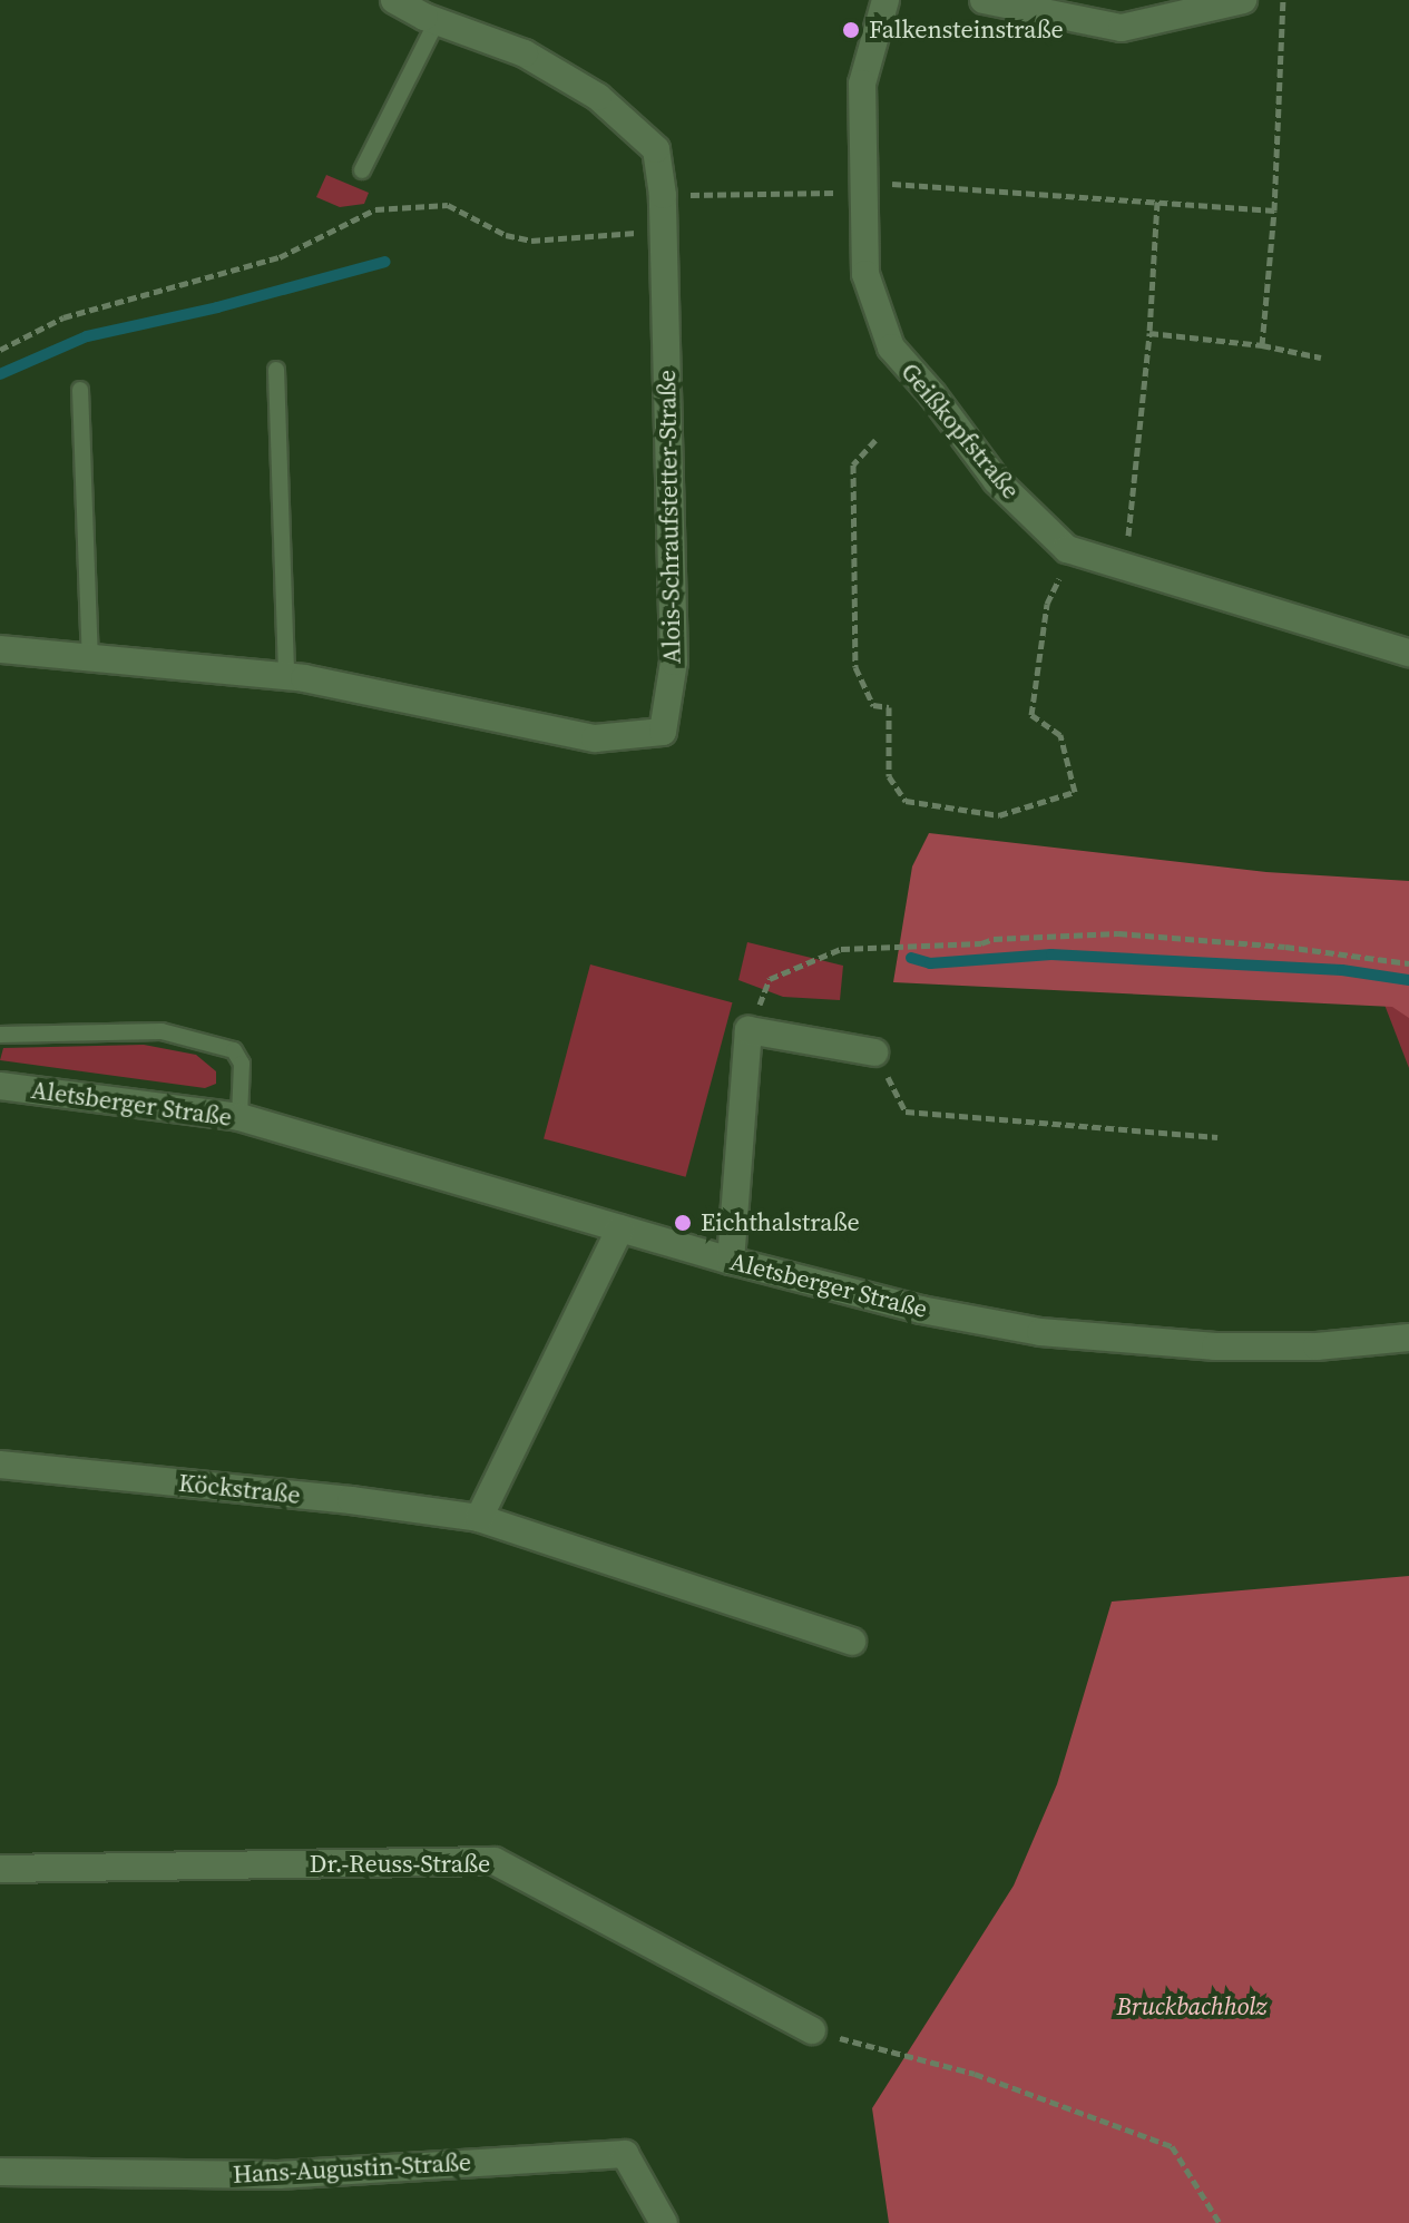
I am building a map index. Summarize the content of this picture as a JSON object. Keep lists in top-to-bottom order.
{
  "streets": {
    "street": [
      "Geißkopfstraße",
      "Alois-Schraufstetter-Straße",
      "Aletsberger Straße",
      "Köckstraße",
      "Dr.-Reuss-Straße",
      "Hans-Augustin-Straße"
    ]
  },
  "parks": ["Bruckbachholz"],
  "places": ["Falkensteinstraße", "Eichthalstraße"]
}
